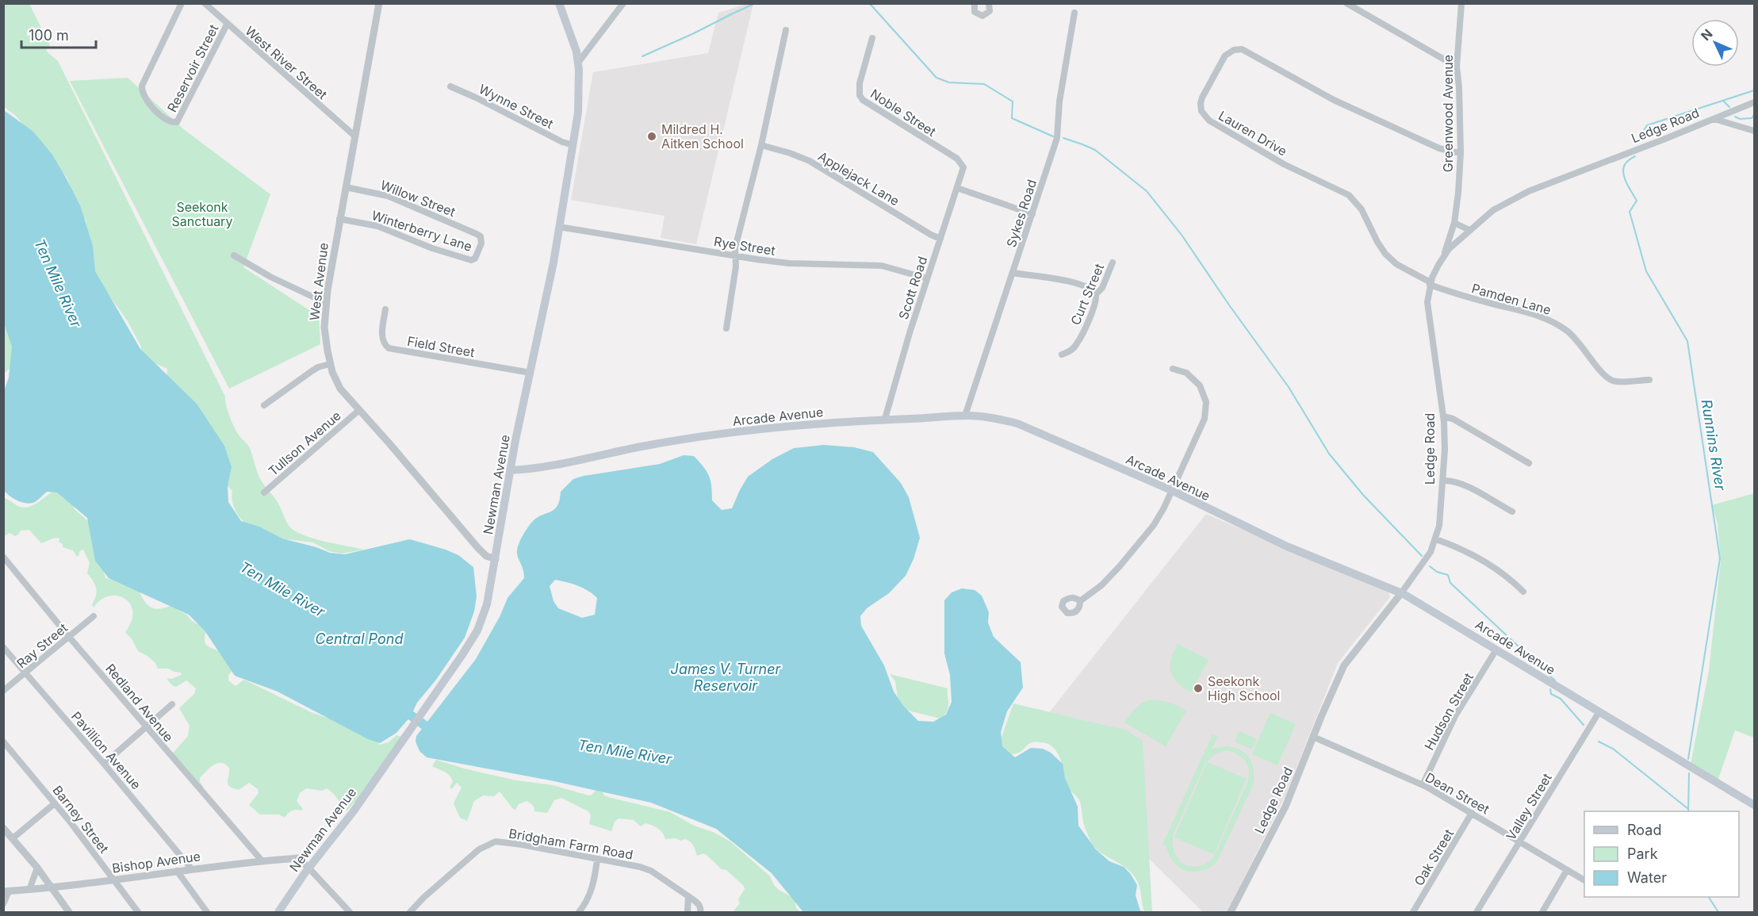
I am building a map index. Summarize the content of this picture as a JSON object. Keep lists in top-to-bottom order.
{
  "streets": {
    "main road": ["Arcade Avenue", "Newman Avenue"],
    "street": [
      "West River Street",
      "Reservoir Street",
      "Wynne Street",
      "Noble Street",
      "Greenwood Avenue",
      "Ledge Road",
      "Lauren Drive",
      "Applejack Lane",
      "Willow Street",
      "Sykes Road",
      "Winterberry Lane",
      "Rye Street",
      "West Avenue",
      "Scott Road",
      "Curt Street",
      "Pamden Lane",
      "Field Street",
      "Tullson Avenue",
      "Ray Street",
      "Redland Avenue",
      "Hudson Street",
      "Pavillion Avenue",
      "Dean Street",
      "Valley Street",
      "Barney Street",
      "Bridgham Farm Road",
      "Oak Street",
      "Bishop Avenue"
    ]
  },
  "crossings": [
    ["West River Street", "Reservoir Street"],
    ["West River Street", "West Avenue"],
    ["Wynne Street", "Newman Avenue"],
    ["Noble Street", "Scott Road"],
    ["Greenwood Avenue", "Ledge Road"],
    ["Greenwood Avenue", "Lauren Drive"],
    ["Ledge Road", "Lauren Drive"],
    ["Ledge Road", "Pamden Lane"],
    ["Ledge Road", "Arcade Avenue"],
    ["Ledge Road", "Dean Street"],
    ["Lauren Drive", "Pamden Lane"],
    ["Applejack Lane", "Scott Road"],
    ["Willow Street", "Winterberry Lane"],
    ["Willow Street", "West Avenue"],
    ["Sykes Road", "Arcade Avenue"],
    ["Winterberry Lane", "West Avenue"],
    ["Rye Street", "Scott Road"],
    ["Rye Street", "Newman Avenue"],
    ["West Avenue", "Tullson Avenue"],
    ["West Avenue", "Newman Avenue"],
    ["Scott Road", "Arcade Avenue"],
    ["Field Street", "Newman Avenue"],
    ["Arcade Avenue", "Newman Avenue"],
    ["Arcade Avenue", "Hudson Street"],
    ["Arcade Avenue", "Valley Street"],
    ["Newman Avenue", "Bishop Avenue"],
    ["Ray Street", "Redland Avenue"],
    ["Ray Street", "Pavillion Avenue"],
    ["Redland Avenue", "Bishop Avenue"],
    ["Hudson Street", "Dean Street"],
    ["Pavillion Avenue", "Bishop Avenue"],
    ["Dean Street", "Valley Street"],
    ["Dean Street", "Oak Street"],
    ["Barney Street", "Bishop Avenue"]
  ],
  "water": [
    "Ten Mile River",
    "Runnins River",
    "Central Pond",
    "James V. Turner Reservoir"
  ],
  "parks": ["Seekonk Sanctuary"],
  "places": ["Mildred H. Aitken School", "Seekonk High School"],
  "legend": ["Road", "Park", "Water"],
  "scale_bar": "100 m",
  "north": "top left"
}
